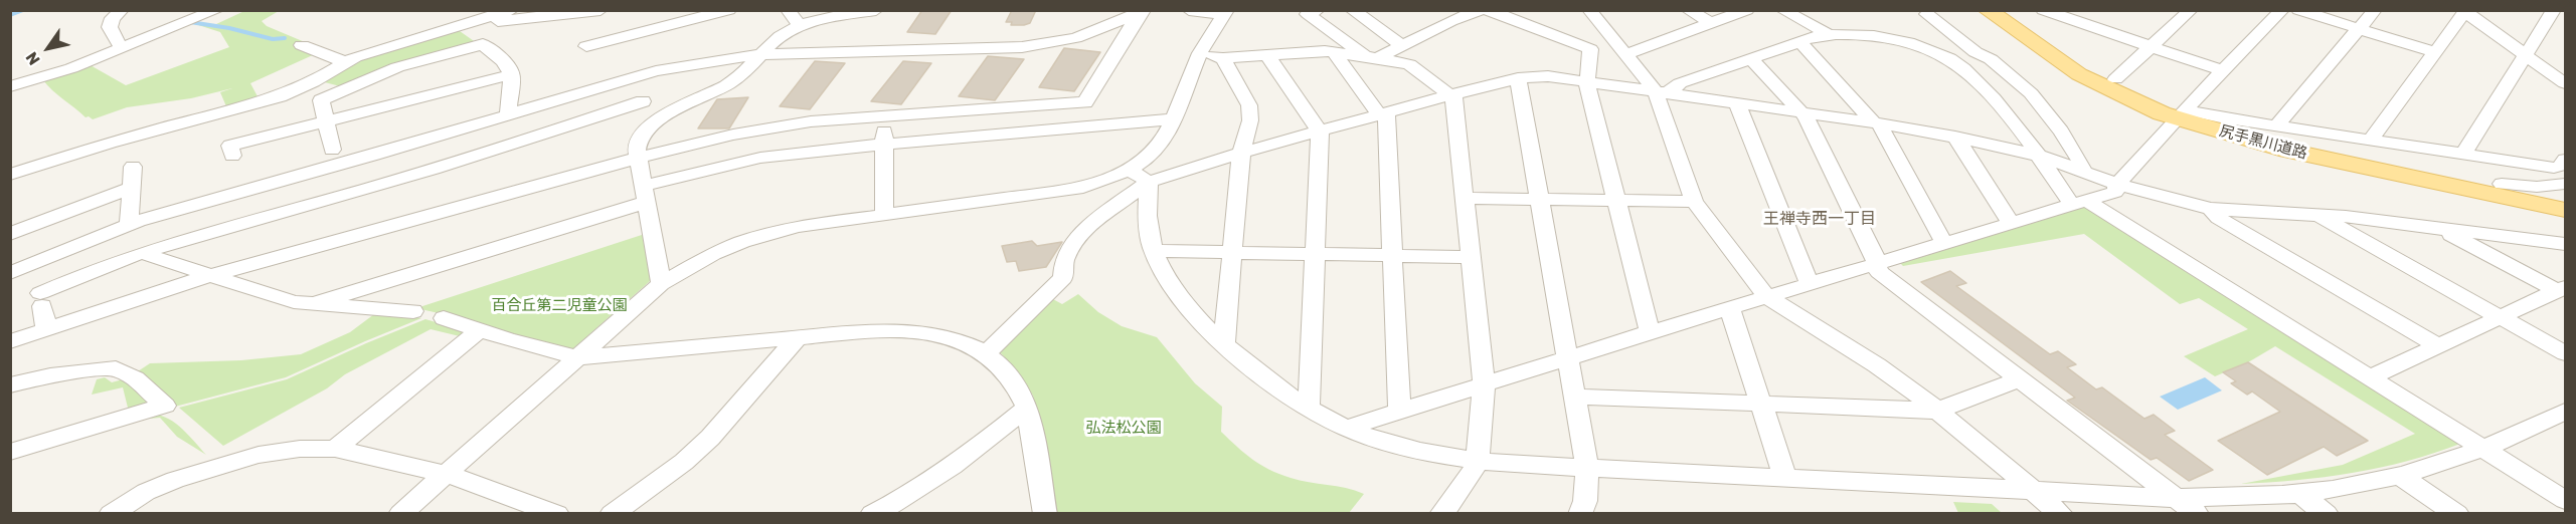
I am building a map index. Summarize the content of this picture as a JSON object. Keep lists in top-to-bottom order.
{
  "streets": {
    "main road": ["尻手黒川道路"]
  },
  "districts": ["王禅寺西一丁目"],
  "parks": ["百合丘第二児童公園", "弘法松公園"],
  "north": "bottom left"
}
